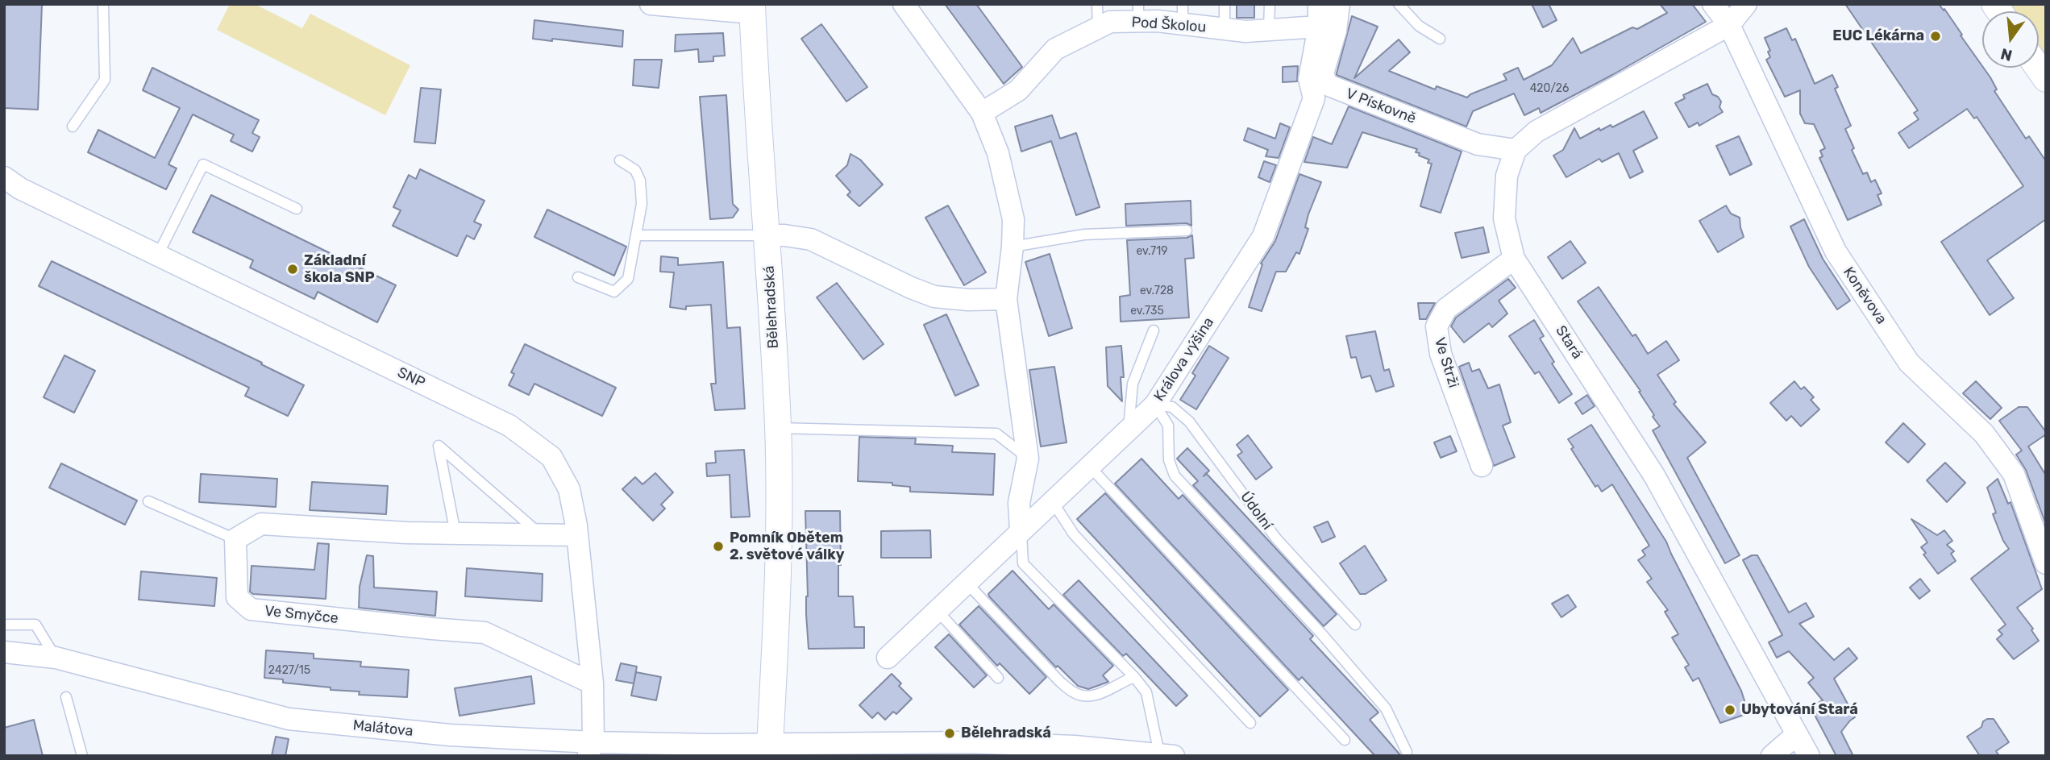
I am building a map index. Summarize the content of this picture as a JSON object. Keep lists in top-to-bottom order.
{
  "streets": {
    "street": [
      "Pod Školou",
      "V Pískovně",
      "Koněvova",
      "Bělehradská",
      "Stará",
      "Králova výšina",
      "Ve Strži",
      "SNP",
      "Ve Smyčce",
      "Malátova"
    ],
    "lane": ["Údolní"]
  },
  "crossings": [
    ["Pod Školou", "Králova výšina"],
    ["V Pískovně", "Stará"],
    ["Bělehradská", "Malátova"],
    ["Stará", "Ve Strži"],
    ["Králova výšina", "Údolní"],
    ["SNP", "Ve Smyčce"],
    ["SNP", "Malátova"]
  ],
  "places": [
    "EUC Lékárna",
    "Základní škola SNP",
    "Pomník Obětem 2. světové války",
    "Ubytování Stará",
    "Bělehradská"
  ],
  "house_numbers": [
    "420/26",
    "ev.719",
    "ev.728",
    "ev.735",
    "2427/15"
  ],
  "north": "bottom"
}
